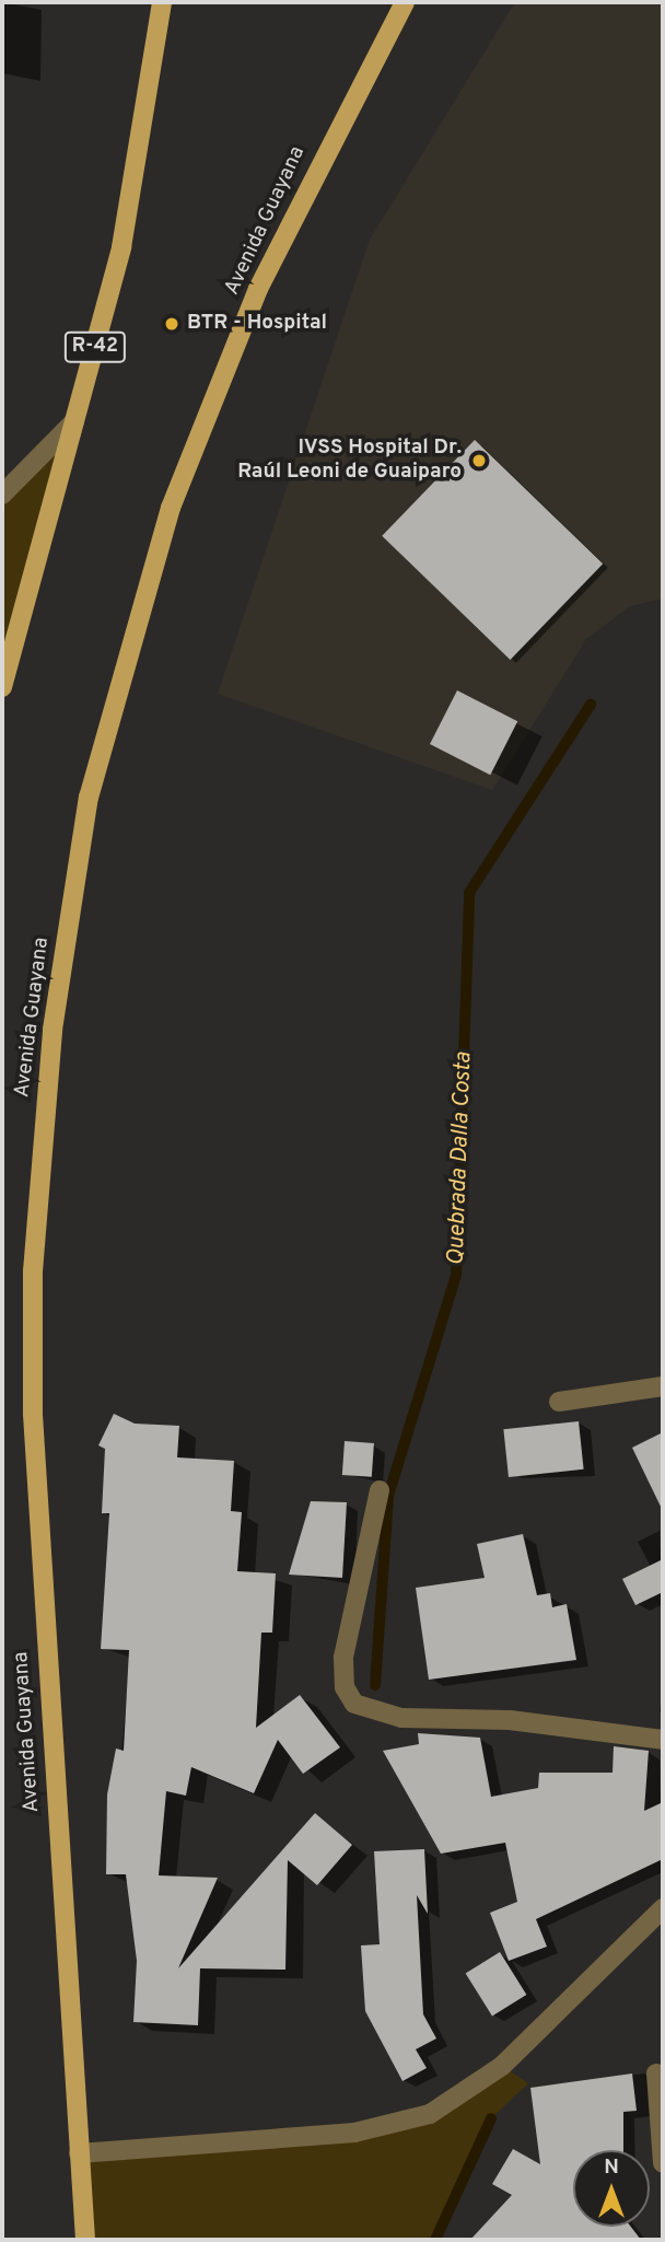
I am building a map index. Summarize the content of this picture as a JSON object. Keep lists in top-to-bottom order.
{
  "streets": {
    "main road": ["Avenida Guayana", "R-42"]
  },
  "water": ["Quebrada Dalla Costa"],
  "places": ["BTR - Hospital", "IVSS Hospital Dr. Raúl Leoni de Guaiparo"],
  "north": "top"
}
